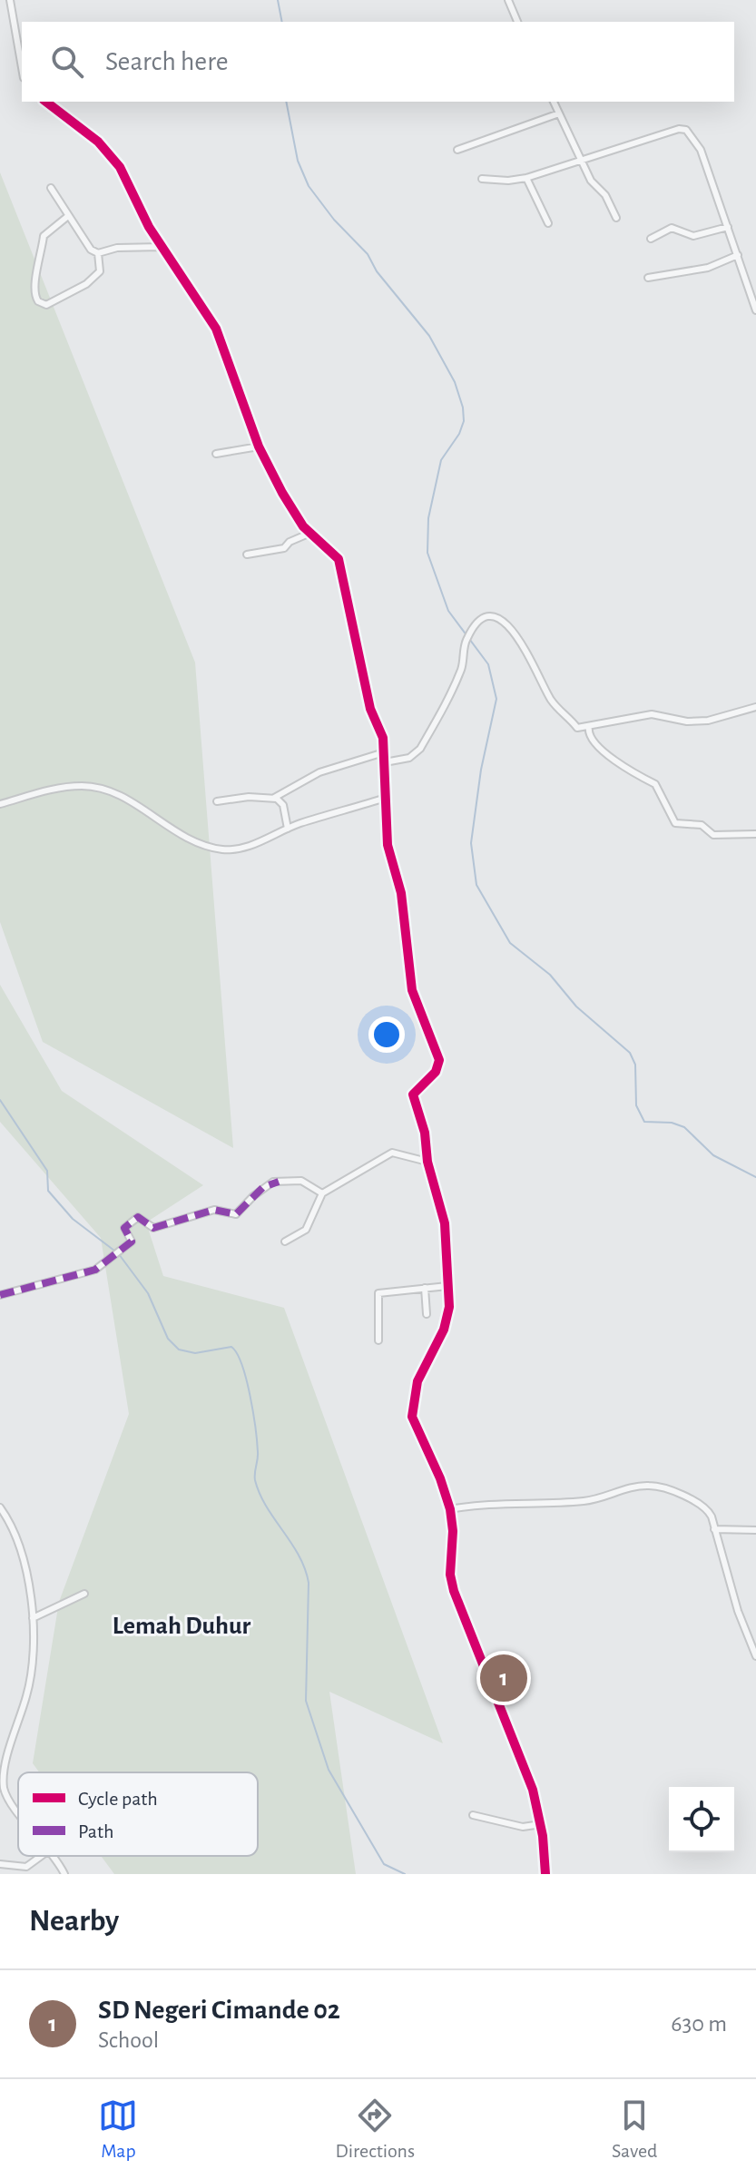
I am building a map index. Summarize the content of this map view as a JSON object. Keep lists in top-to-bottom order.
{
  "districts": ["Lemah Duhur"],
  "legend": ["Cycle path", "Path"],
  "page": {
    "search": "Search here",
    "pins": "1",
    "heading": "Nearby",
    "list": [
      {
        "mark": "1",
        "name": "SD Negeri Cimande 02",
        "note": "School",
        "value": "630 m"
      }
    ],
    "nav": ["Map", "Directions", "Saved"]
  }
}
